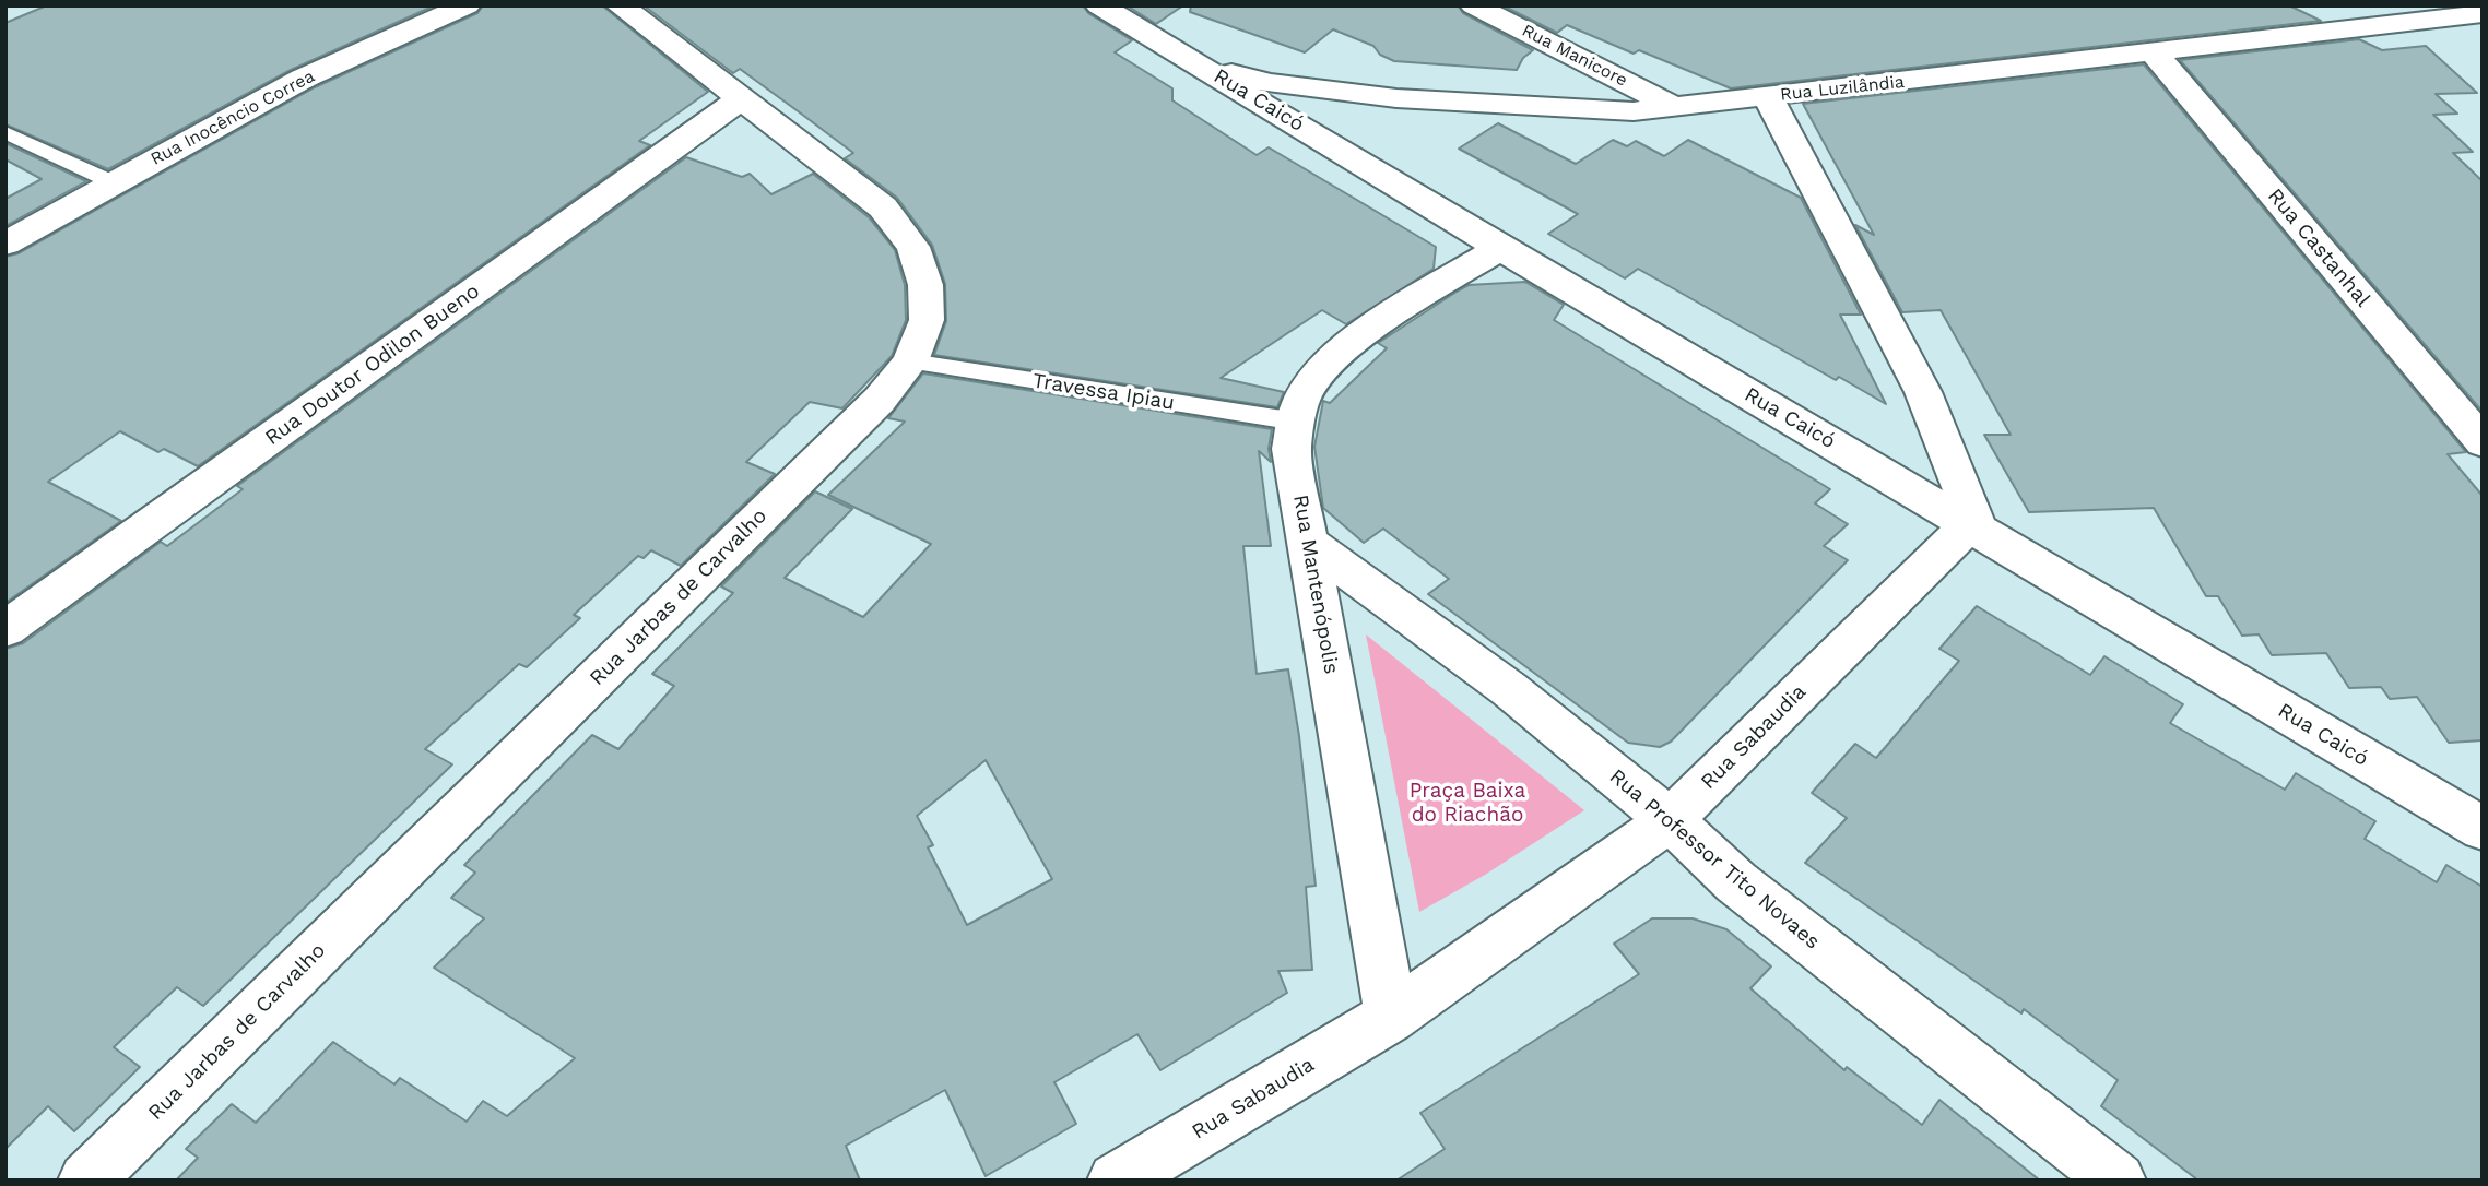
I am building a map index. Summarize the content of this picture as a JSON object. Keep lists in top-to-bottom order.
{
  "streets": {
    "street": [
      "Rua Manicore",
      "Rua Luzilândia",
      "Rua Caicó",
      "Rua Inocêncio Correa",
      "Rua Castanhal",
      "Rua Doutor Odilon Bueno",
      "Rua Mantenópolis",
      "Rua Jarbas de Carvalho",
      "Rua Sabaudia",
      "Rua Professor Tito Novaes"
    ],
    "lane": ["Travessa Ipiau"]
  },
  "crossings": [
    ["Rua Manicore", "Rua Luzilândia"],
    ["Rua Luzilândia", "Rua Caicó"],
    ["Rua Luzilândia", "Rua Castanhal"],
    ["Rua Caicó", "Rua Mantenópolis"],
    ["Rua Caicó", "Rua Sabaudia"],
    ["Rua Doutor Odilon Bueno", "Rua Jarbas de Carvalho"],
    ["Travessa Ipiau", "Rua Mantenópolis"],
    ["Travessa Ipiau", "Rua Jarbas de Carvalho"],
    ["Rua Mantenópolis", "Rua Sabaudia"],
    ["Rua Mantenópolis", "Rua Professor Tito Novaes"],
    ["Rua Sabaudia", "Rua Professor Tito Novaes"]
  ],
  "parks": ["Praça Baixa do Riachão"]
}
